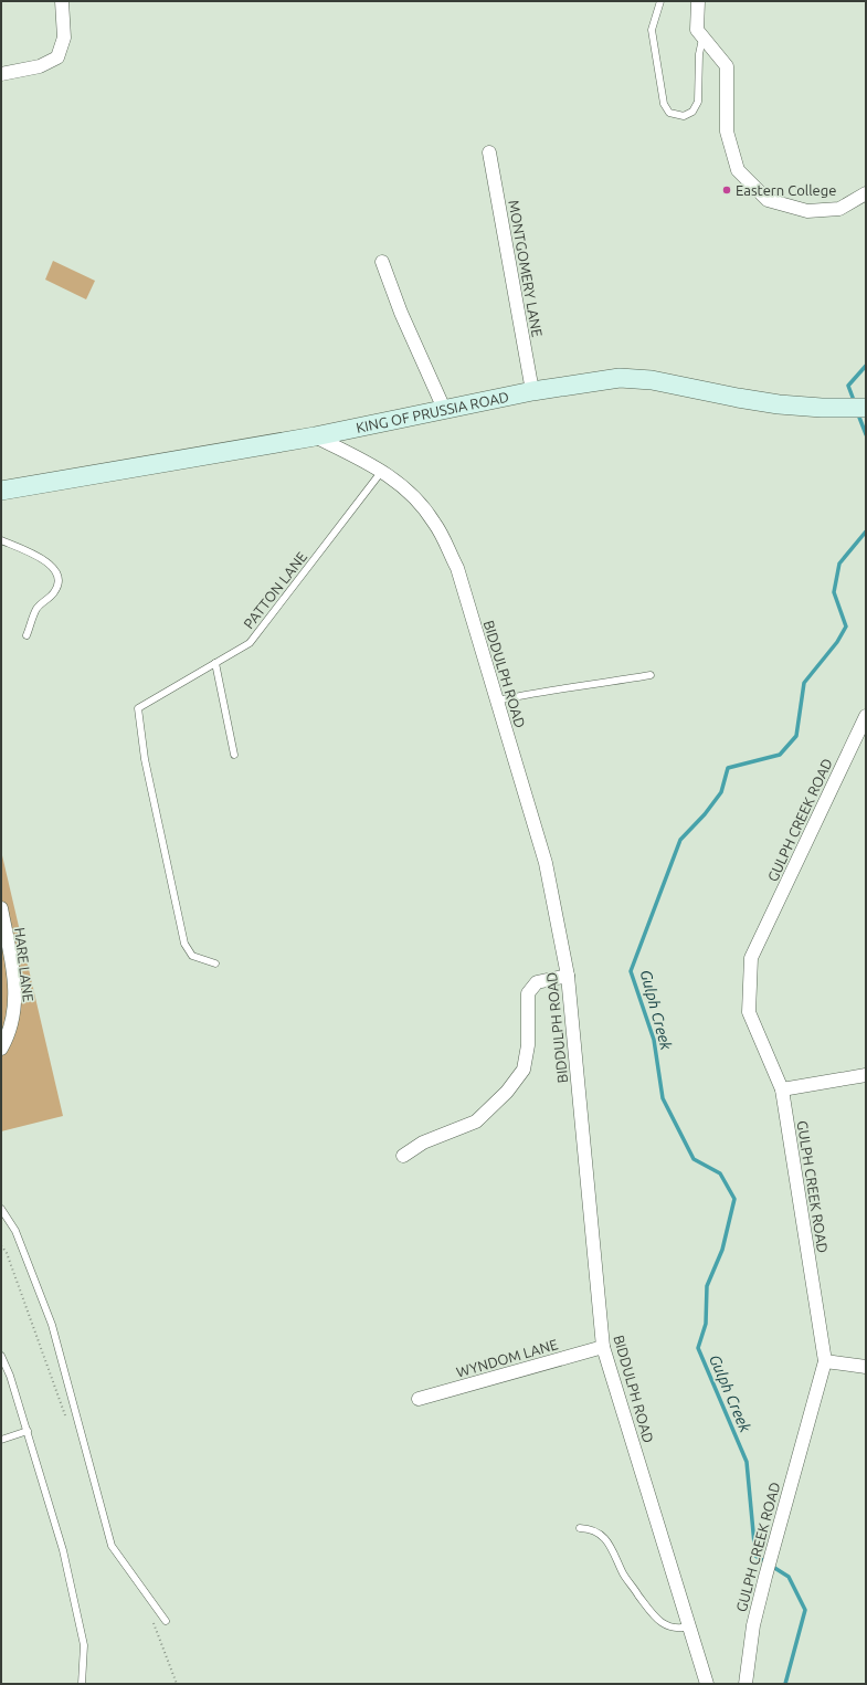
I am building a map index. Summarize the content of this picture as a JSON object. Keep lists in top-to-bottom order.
{
  "streets": {
    "street": [
      "MONTGOMERY LANE",
      "KING OF PRUSSIA ROAD",
      "BIDDULPH ROAD",
      "GULPH CREEK ROAD",
      "HARE LANE",
      "WYNDOM LANE"
    ],
    "lane": ["PATTON LANE"]
  },
  "crossings": [
    ["MONTGOMERY LANE", "KING OF PRUSSIA ROAD"],
    ["KING OF PRUSSIA ROAD", "BIDDULPH ROAD"],
    ["PATTON LANE", "BIDDULPH ROAD"],
    ["BIDDULPH ROAD", "WYNDOM LANE"]
  ],
  "water": ["Gulph Creek"],
  "places": ["Eastern College"]
}
